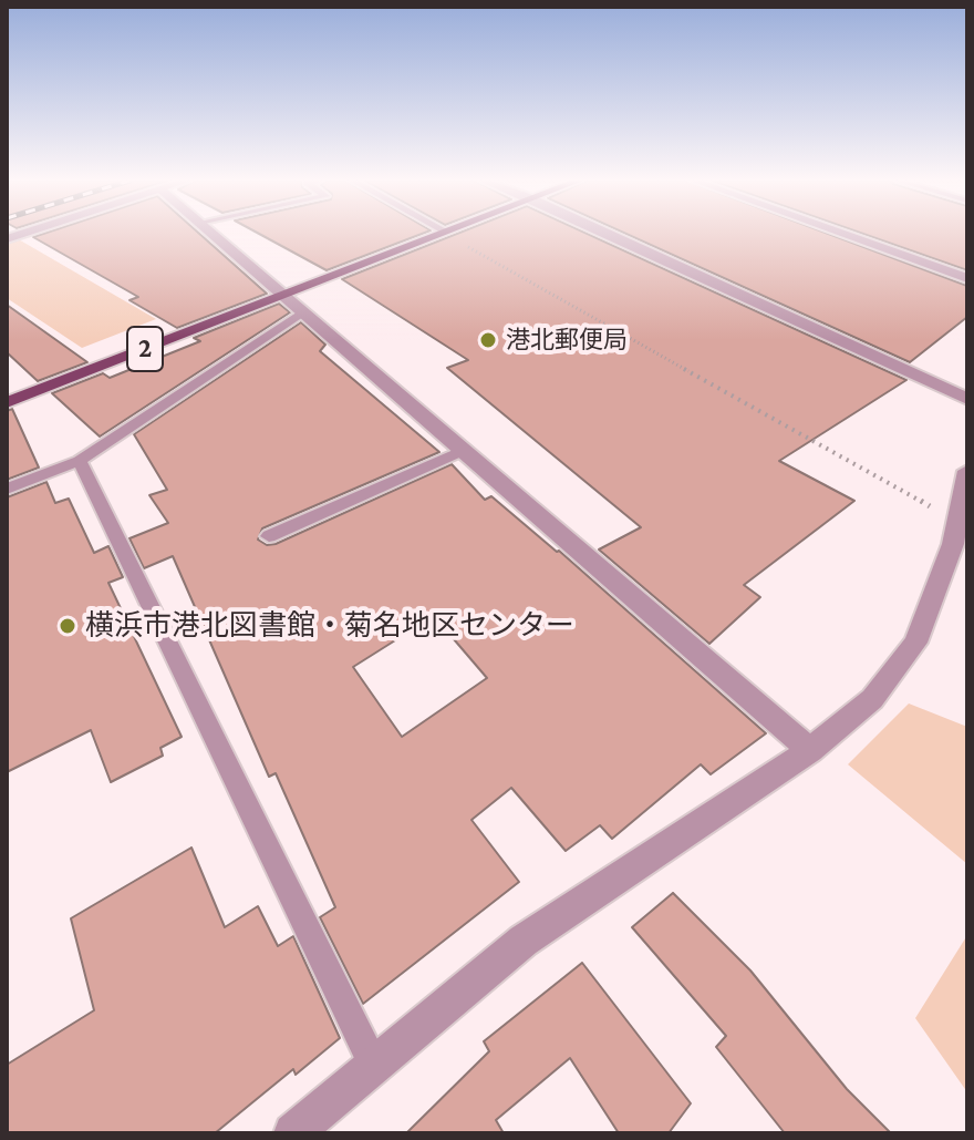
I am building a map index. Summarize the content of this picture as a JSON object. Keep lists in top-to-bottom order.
{
  "streets": {
    "main road": ["2"]
  },
  "places": ["港北郵便局", "横浜市港北図書館・菊名地区センター"]
}
